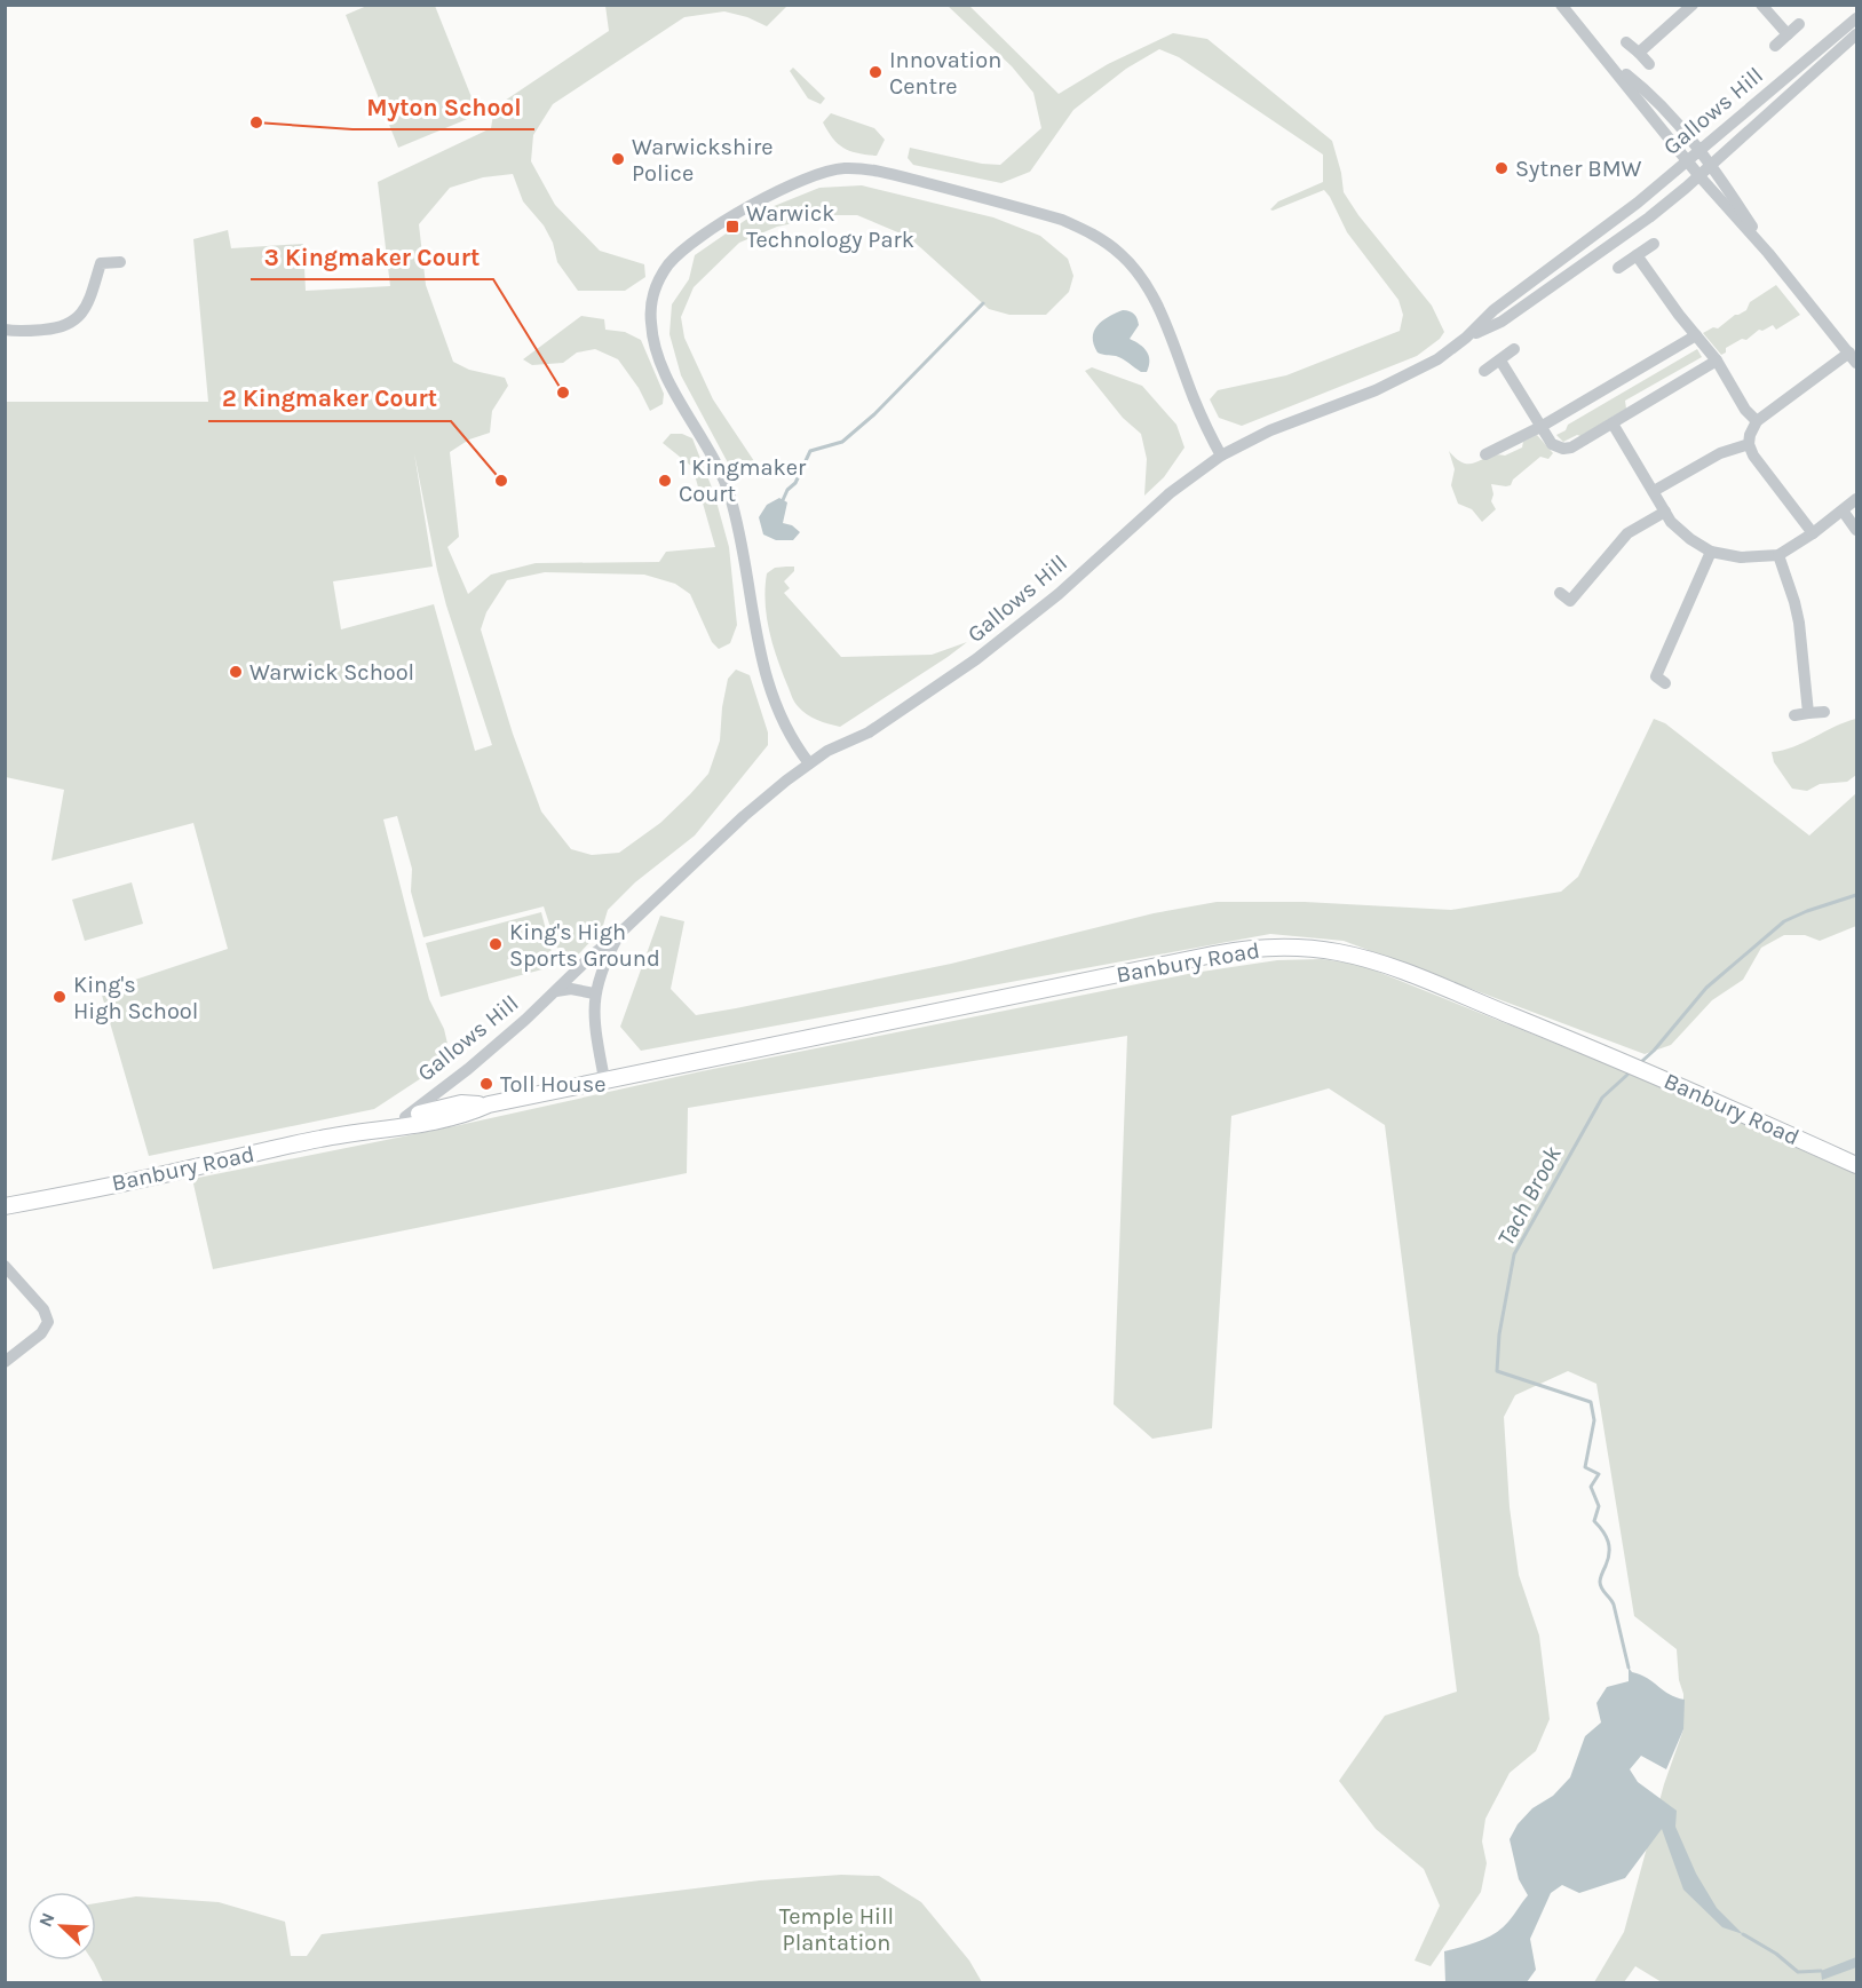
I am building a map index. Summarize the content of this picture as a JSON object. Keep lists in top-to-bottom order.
{
  "streets": {
    "main road": ["Banbury Road"],
    "street": ["Gallows Hill"]
  },
  "crossings": [
    ["Gallows Hill", "Banbury Road"]
  ],
  "water": ["Tach Brook"],
  "parks": ["Temple Hill Plantation"],
  "places": {
    "other": [
      "Innovation Centre",
      "Myton School",
      "Warwickshire Police",
      "Sytner BMW",
      "3 Kingmaker Court",
      "2 Kingmaker Court",
      "1 Kingmaker Court",
      "Warwick School",
      "King's High Sports Ground",
      "King's High School",
      "Toll House"
    ],
    "transit": ["Warwick Technology Park"]
  },
  "north": "top left"
}
